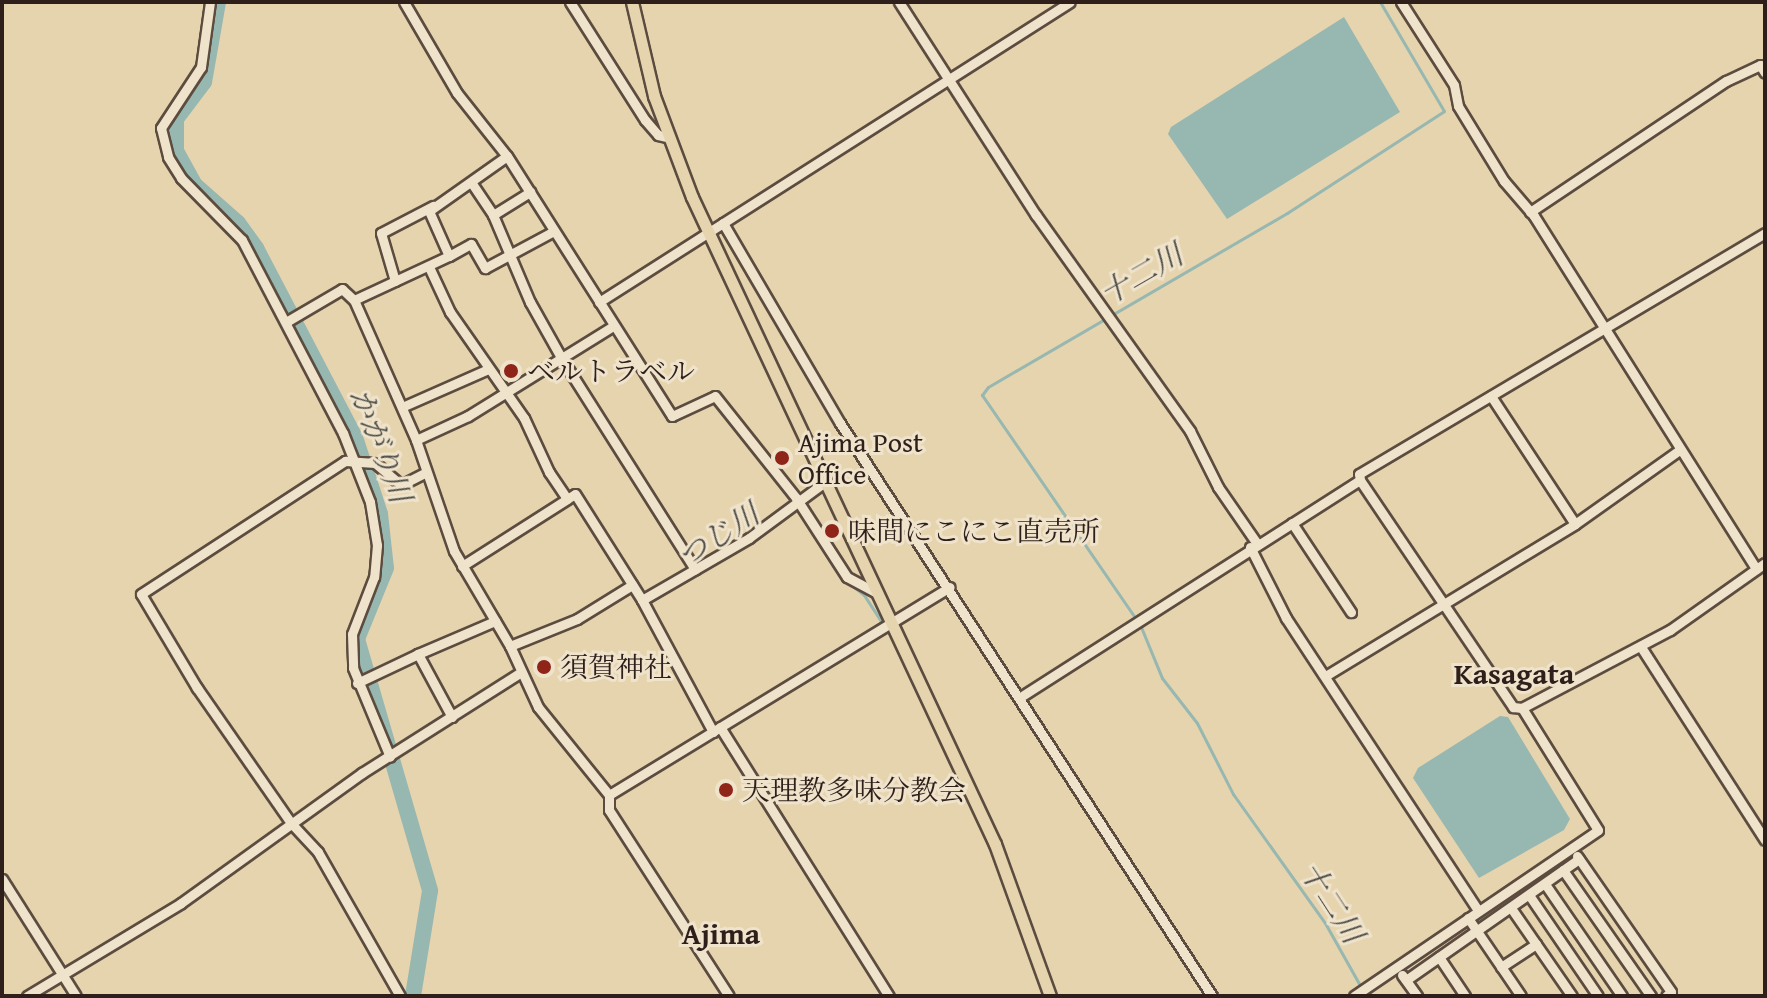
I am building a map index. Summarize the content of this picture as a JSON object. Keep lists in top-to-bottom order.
{
  "districts": ["Kasagata", "Ajima"],
  "water": ["十二川", "かがり川", "つじ川"],
  "places": [
    "ベルトラベル",
    "Ajima Post Office",
    "味間にこにこ直売所",
    "須賀神社",
    "天理教多味分教会"
  ]
}
